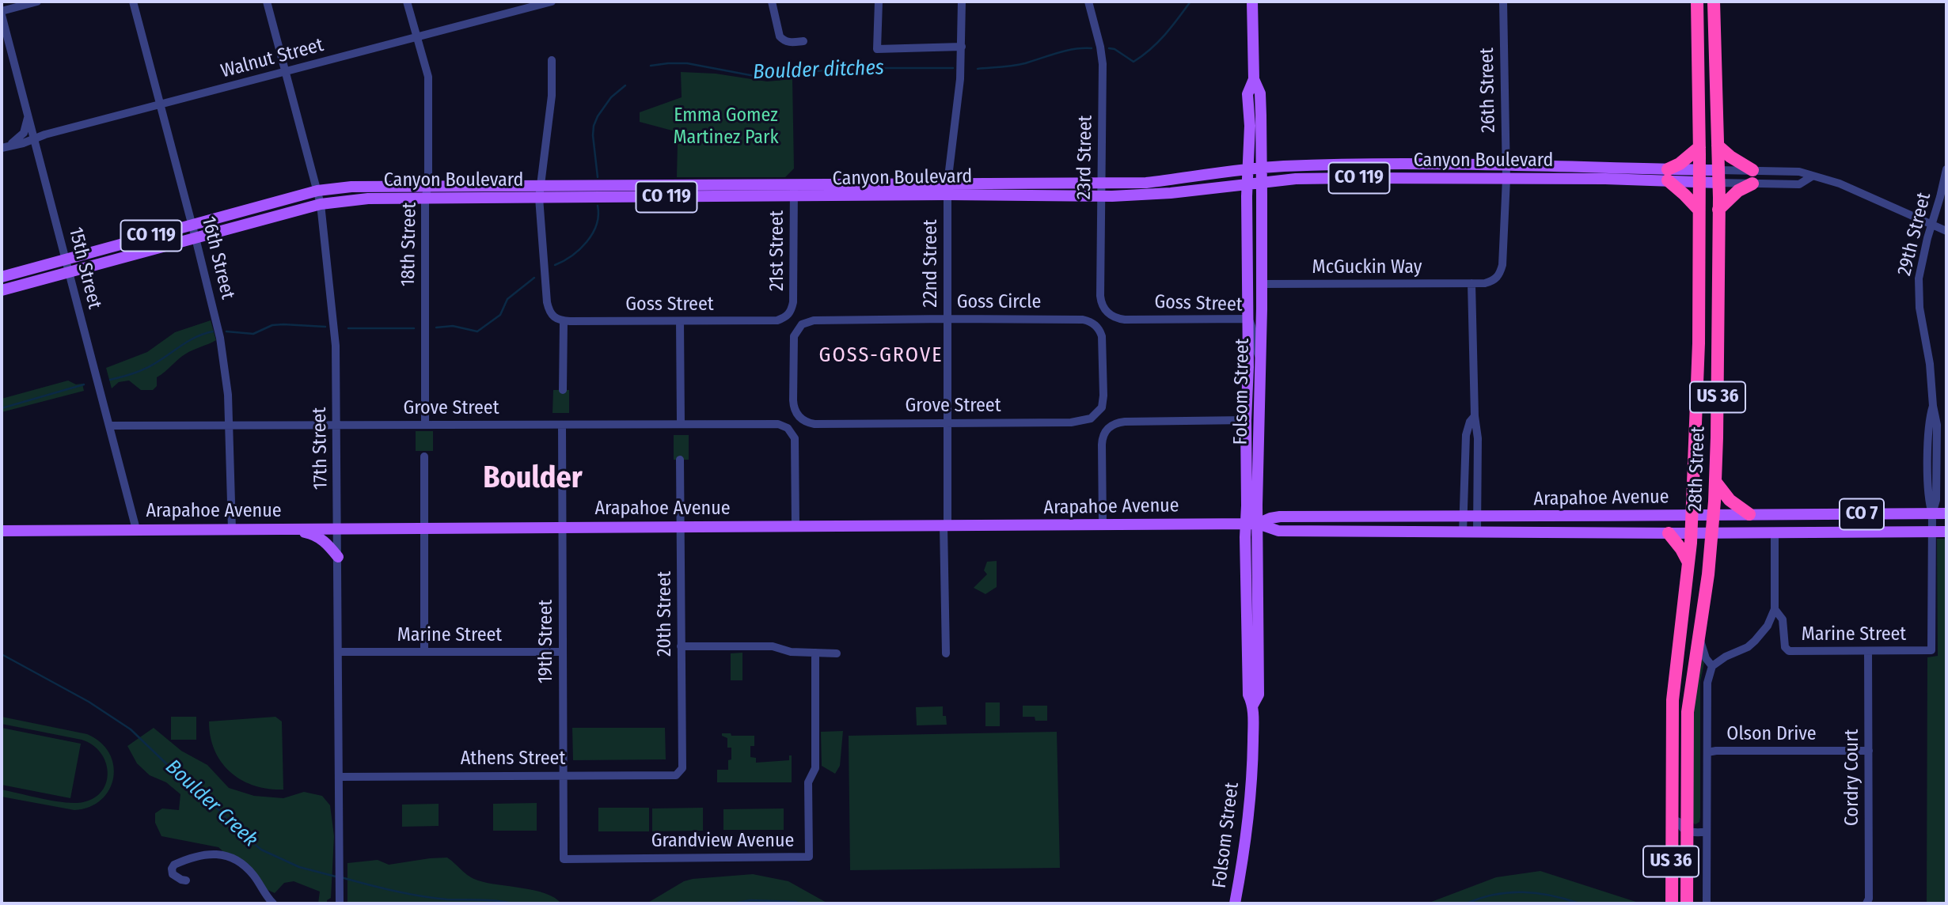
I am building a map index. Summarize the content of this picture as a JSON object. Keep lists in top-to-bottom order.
{
  "streets": {
    "highway": ["US 36", "28th Street"],
    "main road": [
      "Canyon Boulevard",
      "CO 119",
      "Folsom Street",
      "Arapahoe Avenue",
      "CO 7"
    ],
    "street": [
      "Walnut Street",
      "26th Street",
      "23rd Street",
      "29th Street",
      "18th Street",
      "21st Street",
      "16th Street",
      "22nd Street",
      "McGuckin Way",
      "15th Street",
      "Goss Circle",
      "Goss Street",
      "Grove Street",
      "17th Street",
      "20th Street",
      "Marine Street",
      "19th Street",
      "Olson Drive",
      "Athens Street",
      "Cordry Court",
      "Grandview Avenue"
    ]
  },
  "crossings": [
    ["Walnut Street", "18th Street"],
    ["Walnut Street", "16th Street"],
    ["Walnut Street", "15th Street"],
    ["Walnut Street", "17th Street"],
    ["26th Street", "Canyon Boulevard"],
    ["26th Street", "McGuckin Way"],
    ["23rd Street", "Canyon Boulevard"],
    ["23rd Street", "Goss Street"],
    ["Canyon Boulevard", "29th Street"],
    ["Canyon Boulevard", "18th Street"],
    ["Canyon Boulevard", "21st Street"],
    ["Canyon Boulevard", "16th Street"],
    ["Canyon Boulevard", "22nd Street"],
    ["Canyon Boulevard", "McGuckin Way"],
    ["Canyon Boulevard", "15th Street"],
    ["Canyon Boulevard", "Goss Street"],
    ["Canyon Boulevard", "Folsom Street"],
    ["Canyon Boulevard", "17th Street"],
    ["Canyon Boulevard", "28th Street"],
    ["29th Street", "Arapahoe Avenue"],
    ["29th Street", "Marine Street"],
    ["18th Street", "Grove Street"],
    ["21st Street", "Goss Street"],
    ["16th Street", "Grove Street"],
    ["16th Street", "Arapahoe Avenue"],
    ["22nd Street", "Goss Circle"],
    ["22nd Street", "Grove Street"],
    ["22nd Street", "Arapahoe Avenue"],
    ["McGuckin Way", "Folsom Street"],
    ["15th Street", "Grove Street"],
    ["15th Street", "Arapahoe Avenue"],
    ["Goss Circle", "Grove Street"],
    ["Goss Street", "Folsom Street"],
    ["Folsom Street", "Arapahoe Avenue"],
    ["US 36", "28th Street"],
    ["Grove Street", "17th Street"],
    ["Grove Street", "Arapahoe Avenue"],
    ["Grove Street", "19th Street"],
    ["17th Street", "Arapahoe Avenue"],
    ["17th Street", "Marine Street"],
    ["17th Street", "Athens Street"],
    ["28th Street", "Arapahoe Avenue"],
    ["Arapahoe Avenue", "20th Street"],
    ["Arapahoe Avenue", "19th Street"],
    ["20th Street", "Athens Street"],
    ["Marine Street", "19th Street"],
    ["Marine Street", "Cordry Court"],
    ["19th Street", "Athens Street"],
    ["19th Street", "Grandview Avenue"],
    ["Olson Drive", "Cordry Court"]
  ],
  "districts": ["GOSS-GROVE", "Boulder"],
  "water": ["Boulder ditches", "Boulder Creek"],
  "parks": ["Emma Gomez Martinez Park"]
}
